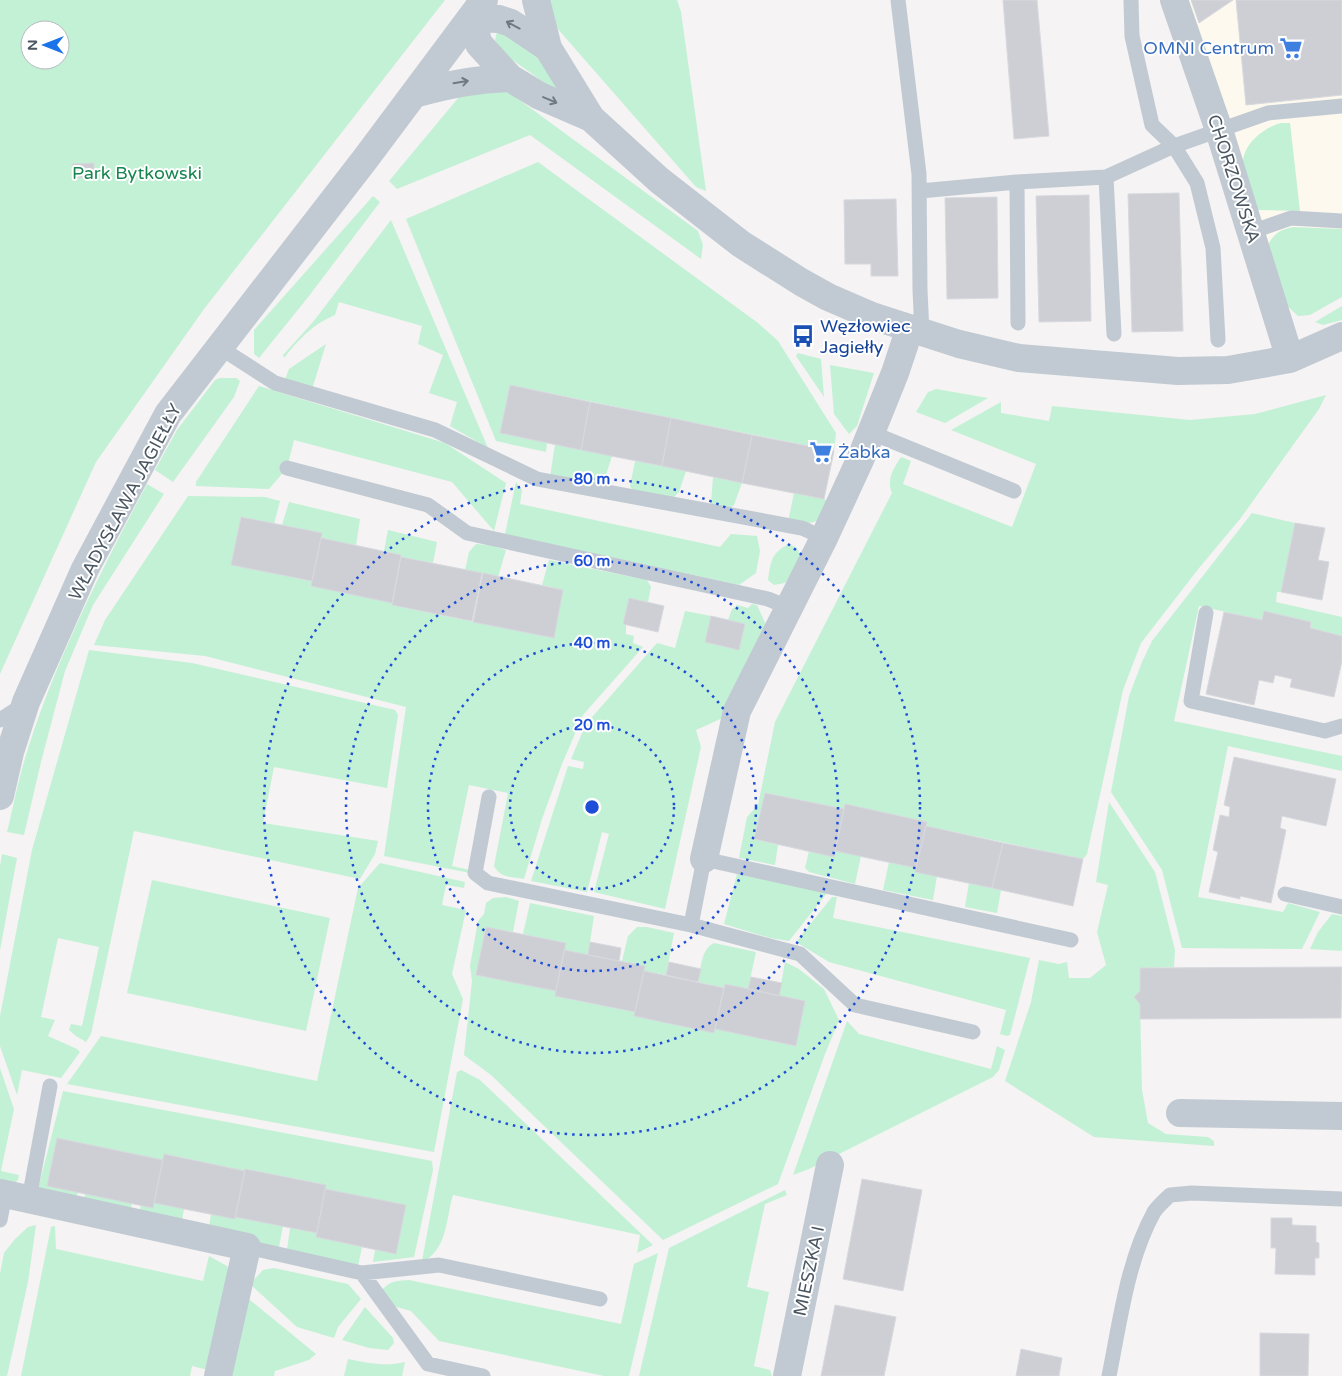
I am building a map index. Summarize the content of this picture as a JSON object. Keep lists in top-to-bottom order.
{
  "streets": {
    "street": ["CHORZOWSKA", "WŁADYSŁAWA JAGIEŁŁY", "MIESZKA I"]
  },
  "parks": ["Park Bytkowski"],
  "places": {
    "supermarket": ["OMNI Centrum", "Żabka"],
    "bus stop": ["Węzłowiec Jagiełły"]
  },
  "north": "left",
  "rings": [
    "80 m",
    "60 m",
    "40 m",
    "20 m"
  ]
}
